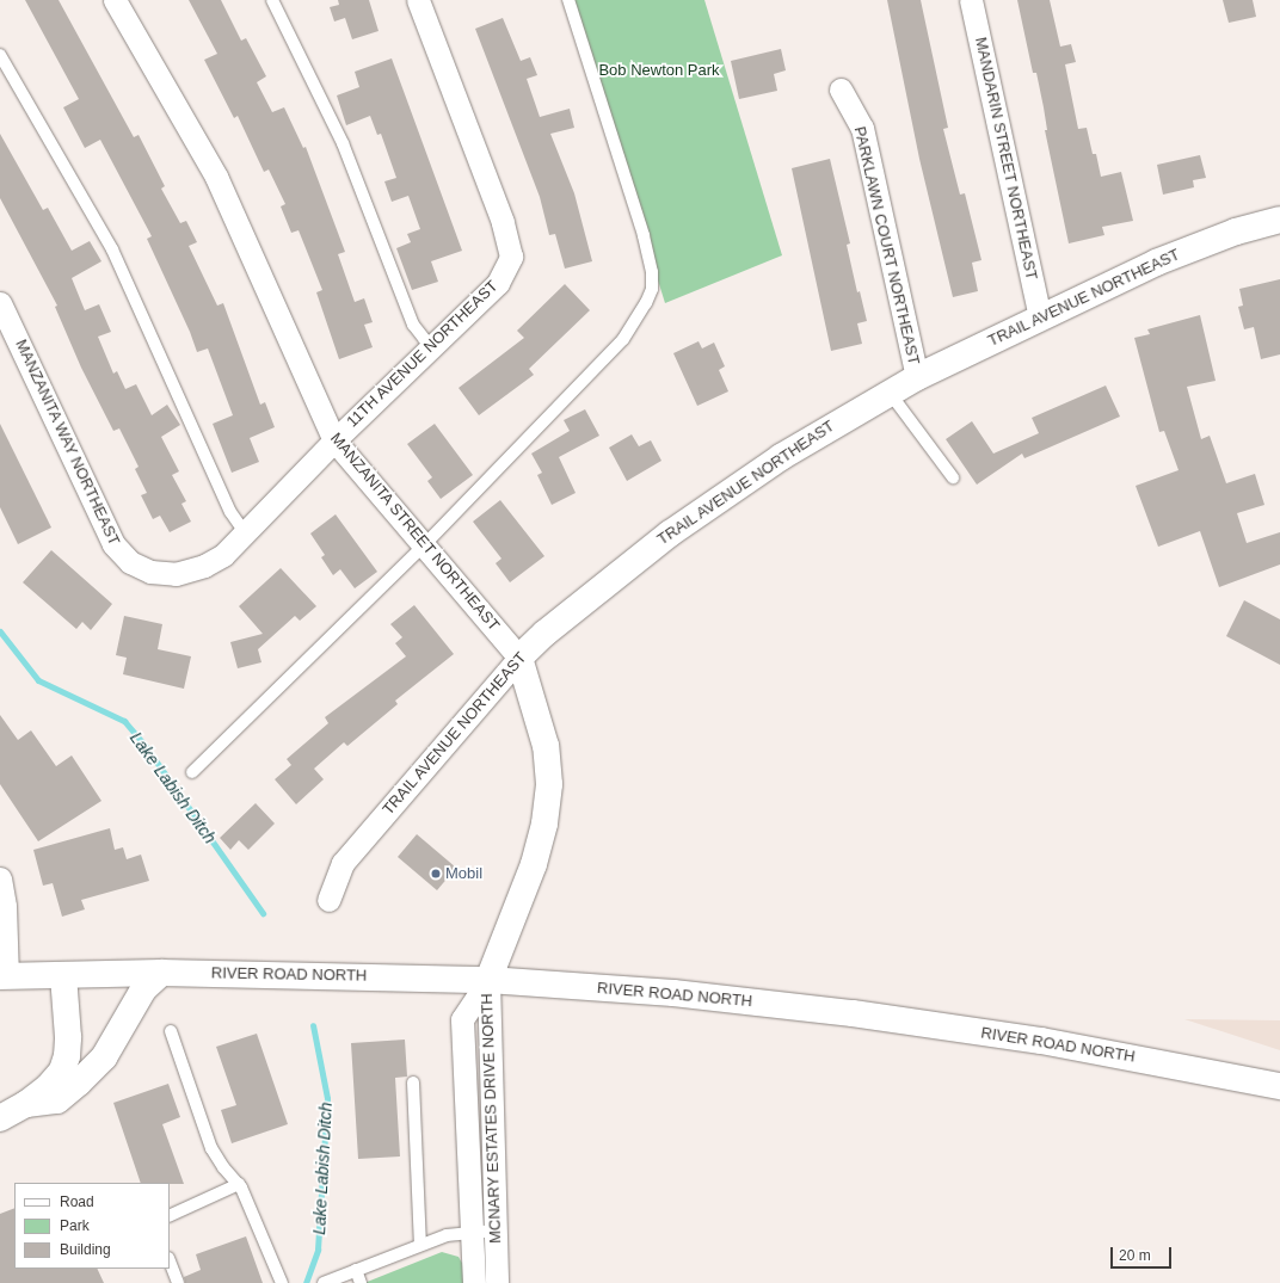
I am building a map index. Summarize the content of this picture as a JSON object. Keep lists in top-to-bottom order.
{
  "streets": {
    "main road": ["TRAIL AVENUE NORTHEAST", "MANZANITA STREET NORTHEAST", "RIVER ROAD NORTH"],
    "street": [
      "MANDARIN STREET NORTHEAST",
      "PARKLAWN COURT NORTHEAST",
      "11TH AVENUE NORTHEAST",
      "MANZANITA WAY NORTHEAST",
      "MCNARY ESTATES DRIVE NORTH"
    ]
  },
  "crossings": [
    ["MANDARIN STREET NORTHEAST", "TRAIL AVENUE NORTHEAST"],
    ["PARKLAWN COURT NORTHEAST", "TRAIL AVENUE NORTHEAST"],
    ["TRAIL AVENUE NORTHEAST", "MANZANITA STREET NORTHEAST"],
    ["11TH AVENUE NORTHEAST", "MANZANITA WAY NORTHEAST"],
    ["11TH AVENUE NORTHEAST", "MANZANITA STREET NORTHEAST"],
    ["MANZANITA STREET NORTHEAST", "RIVER ROAD NORTH"],
    ["MANZANITA STREET NORTHEAST", "MCNARY ESTATES DRIVE NORTH"],
    ["RIVER ROAD NORTH", "MCNARY ESTATES DRIVE NORTH"]
  ],
  "water": ["Lake Labish Ditch"],
  "parks": ["Bob Newton Park"],
  "places": ["Mobil"],
  "legend": ["Road", "Park", "Building"],
  "scale_bar": "20 m"
}
